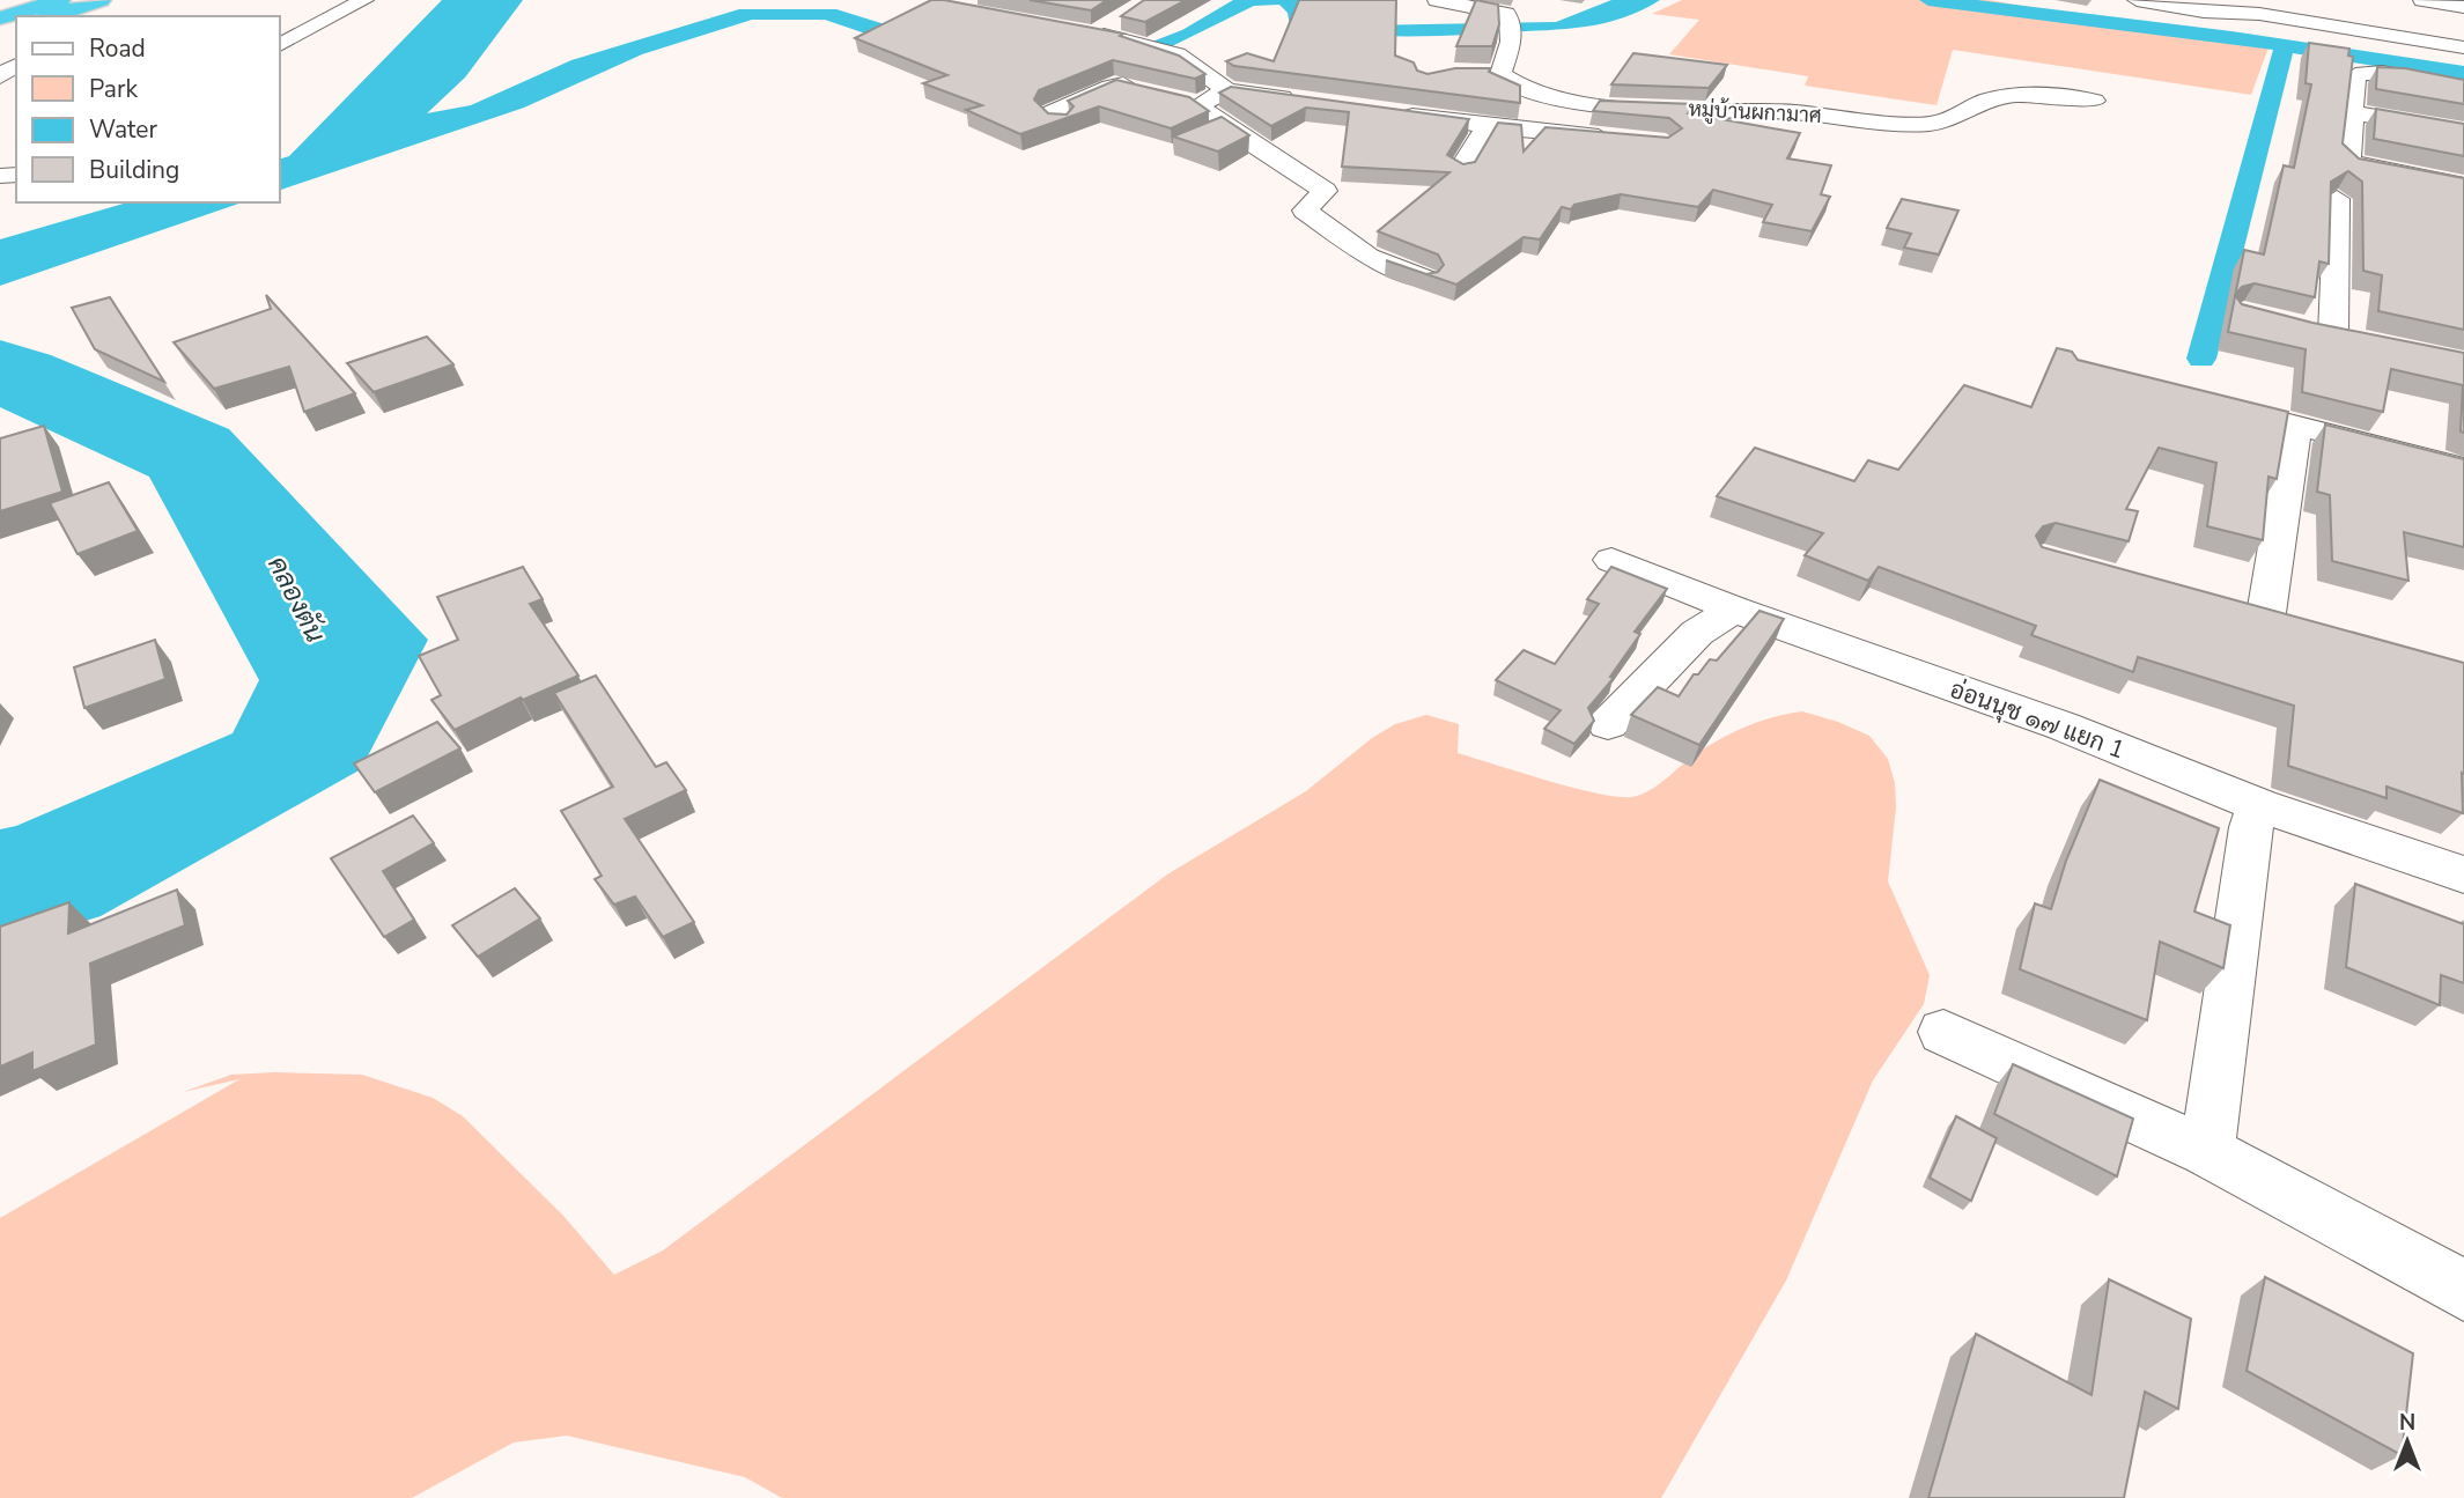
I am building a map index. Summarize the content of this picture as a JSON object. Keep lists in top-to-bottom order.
{
  "streets": {
    "street": ["หมู่บ้านผกามาศ", "อ่อนนุช ๑๗ แยก 1"]
  },
  "water": ["คลองตัน"],
  "legend": [
    "Road",
    "Park",
    "Water",
    "Building"
  ],
  "north": "top"
}
